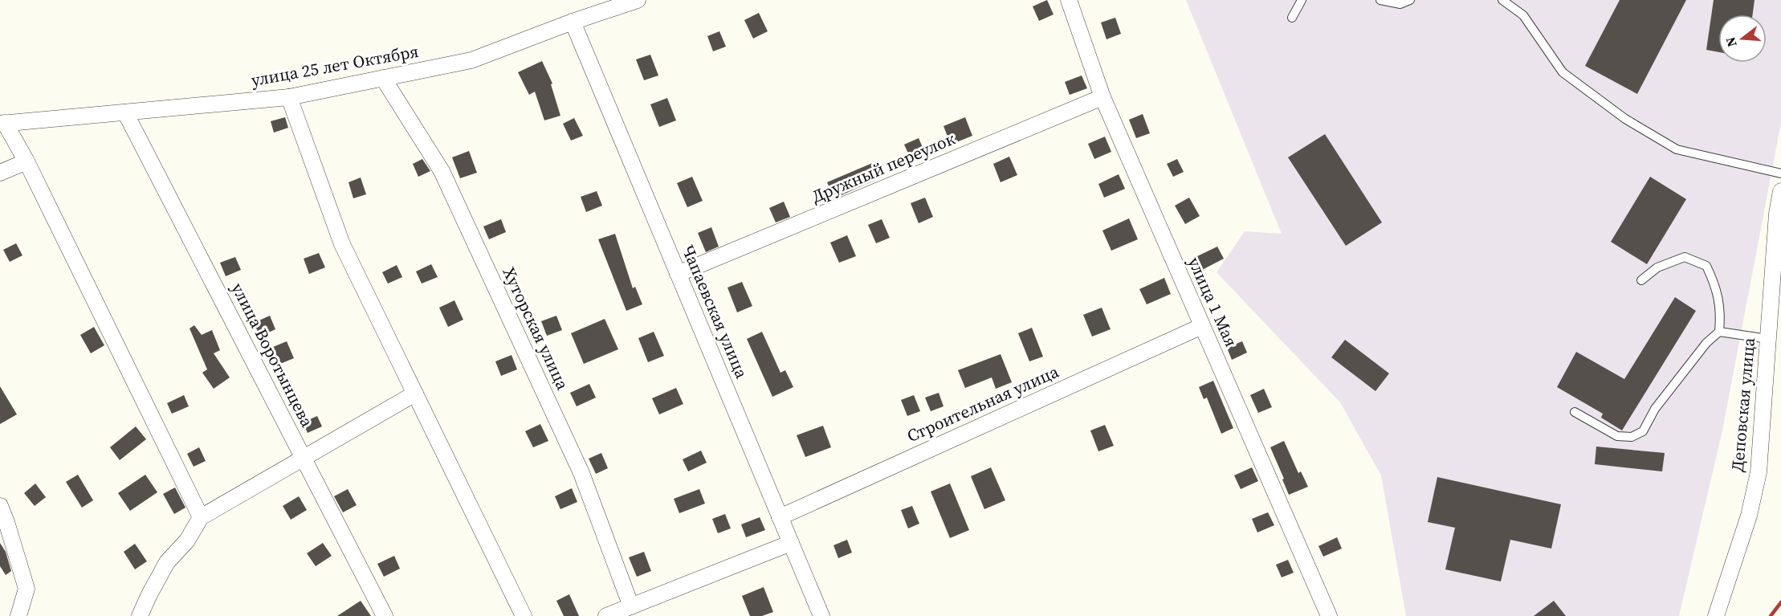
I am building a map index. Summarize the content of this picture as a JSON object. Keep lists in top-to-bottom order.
{
  "streets": {
    "street": [
      "улица 25 лет Октября",
      "Дружный переулок",
      "улица 1 Мая",
      "Чапаевская улица",
      "Хуторская улица",
      "улица Воротынцева",
      "Строительная улица",
      "Деповская улица"
    ]
  },
  "crossings": [
    ["улица 25 лет Октября", "Чапаевская улица"],
    ["улица 25 лет Октября", "Хуторская улица"],
    ["улица 25 лет Октября", "улица Воротынцева"],
    ["Дружный переулок", "улица 1 Мая"],
    ["Дружный переулок", "Чапаевская улица"],
    ["улица 1 Мая", "Строительная улица"],
    ["Чапаевская улица", "Строительная улица"]
  ],
  "north": "left"
}
